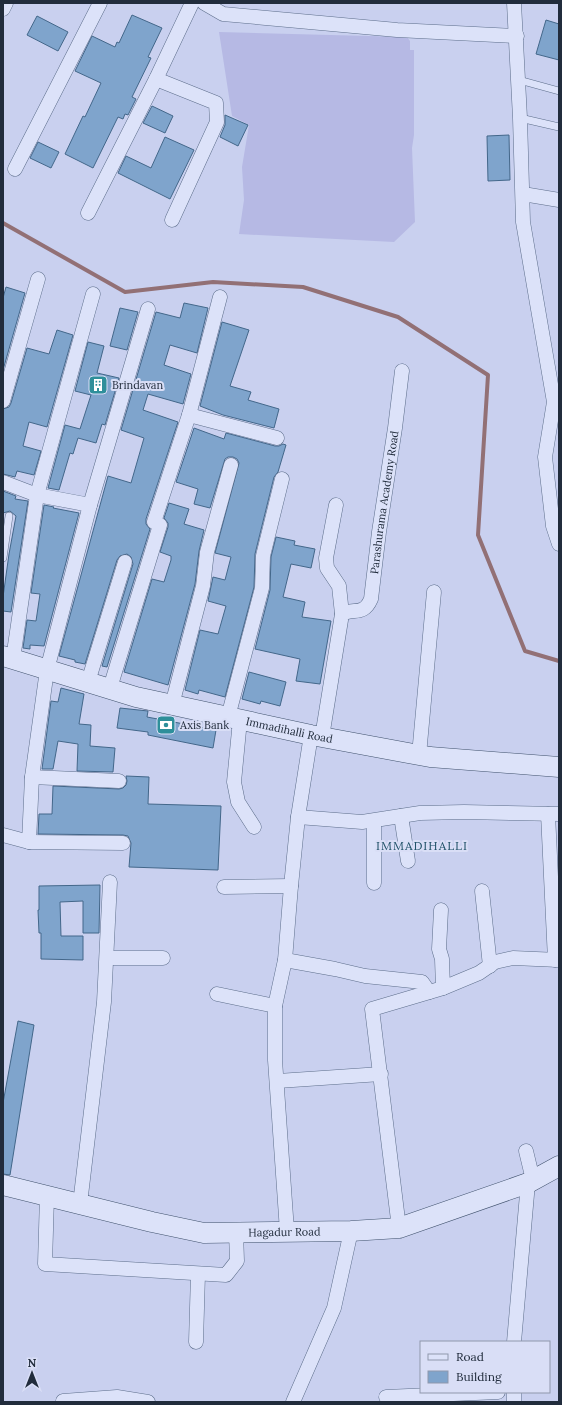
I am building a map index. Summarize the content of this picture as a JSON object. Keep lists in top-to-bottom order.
{
  "streets": {
    "street": ["Parashurama Academy Road", "Immadihalli Road", "Hagadur Road"]
  },
  "districts": ["IMMADIHALLI"],
  "places": {
    "building": ["Brindavan"],
    "bank": ["Axis Bank"]
  },
  "legend": ["Road", "Building"],
  "north": "top"
}
